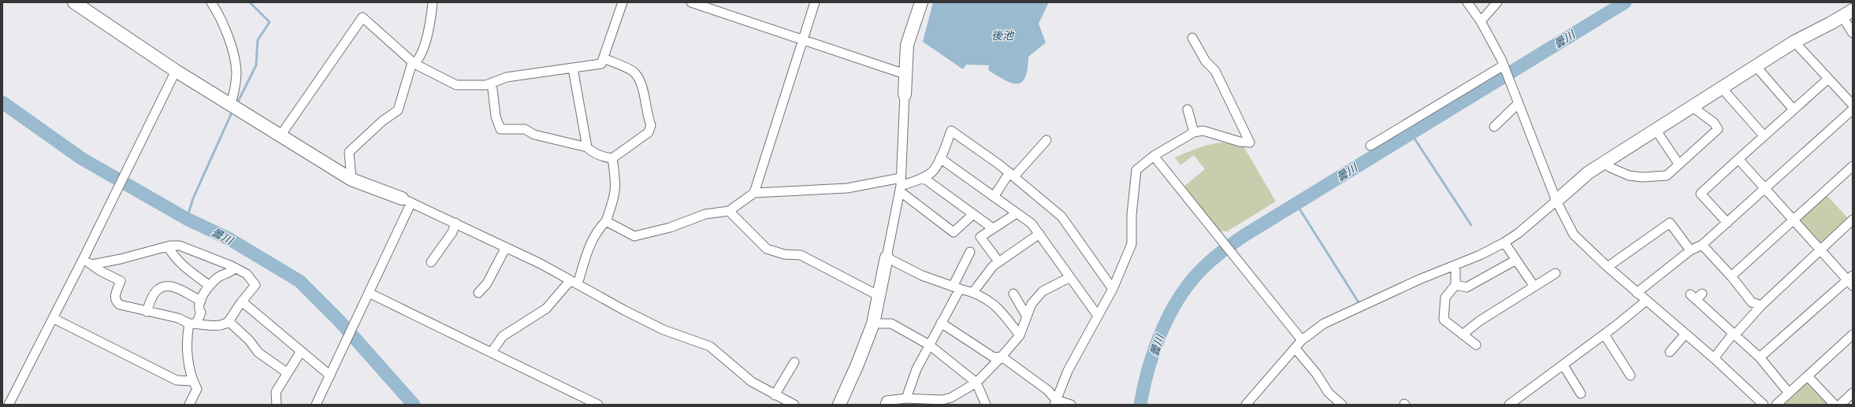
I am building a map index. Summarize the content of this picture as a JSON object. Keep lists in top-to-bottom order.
{
  "water": ["後池", "曇川"]
}
